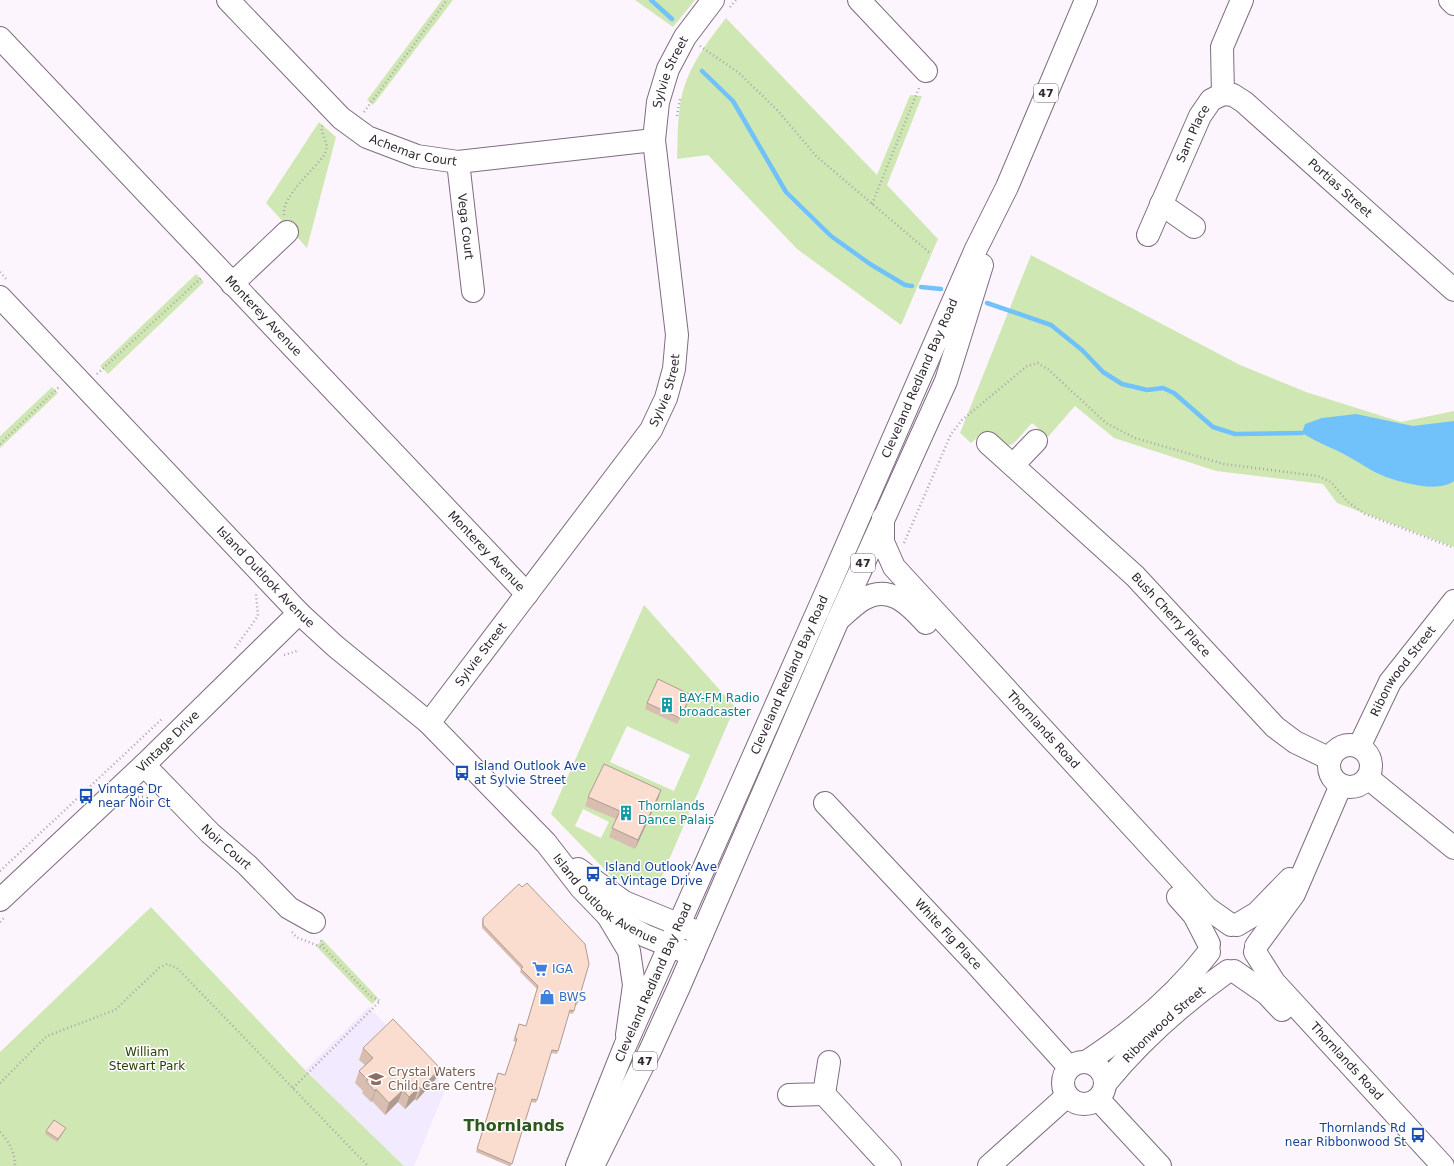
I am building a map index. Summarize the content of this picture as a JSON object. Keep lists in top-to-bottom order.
{
  "streets": {
    "main road": [
      "Sylvie Street",
      "47",
      "Sam Place",
      "Achemar Court",
      "Portias Street",
      "Vega Court",
      "Monterey Avenue",
      "Cleveland Redland Bay Road",
      "Island Outlook Avenue",
      "Bush Cherry Place",
      "Ribonwood Street",
      "Thornlands Road",
      "Vintage Drive",
      "Noir Court",
      "White Fig Place"
    ]
  },
  "crossings": [
    ["Sylvie Street", "Achemar Court"],
    ["Sylvie Street", "Monterey Avenue"],
    ["Sylvie Street", "Island Outlook Avenue"],
    ["Sam Place", "Portias Street"],
    ["Achemar Court", "Vega Court"],
    ["Cleveland Redland Bay Road", "Island Outlook Avenue"],
    ["Cleveland Redland Bay Road", "Thornlands Road"],
    ["Island Outlook Avenue", "Vintage Drive"],
    ["Bush Cherry Place", "Ribonwood Street"],
    ["Ribonwood Street", "Thornlands Road"],
    ["Ribonwood Street", "White Fig Place"],
    ["Vintage Drive", "Noir Court"]
  ],
  "districts": ["Thornlands"],
  "parks": ["William Stewart Park"],
  "places": {
    "building": ["BAY-FM Radio broadcaster", "Thornlands Dance Palais"],
    "bus stop": [
      "Island Outlook Ave at Sylvie Street",
      "Vintage Dr near Noir Ct",
      "Island Outlook Ave at Vintage Drive",
      "Thornlands Rd near Ribbonwood St"
    ],
    "supermarket": ["IGA"],
    "shop": ["BWS"],
    "school or university": ["Crystal Waters Child Care Centre"]
  }
}
